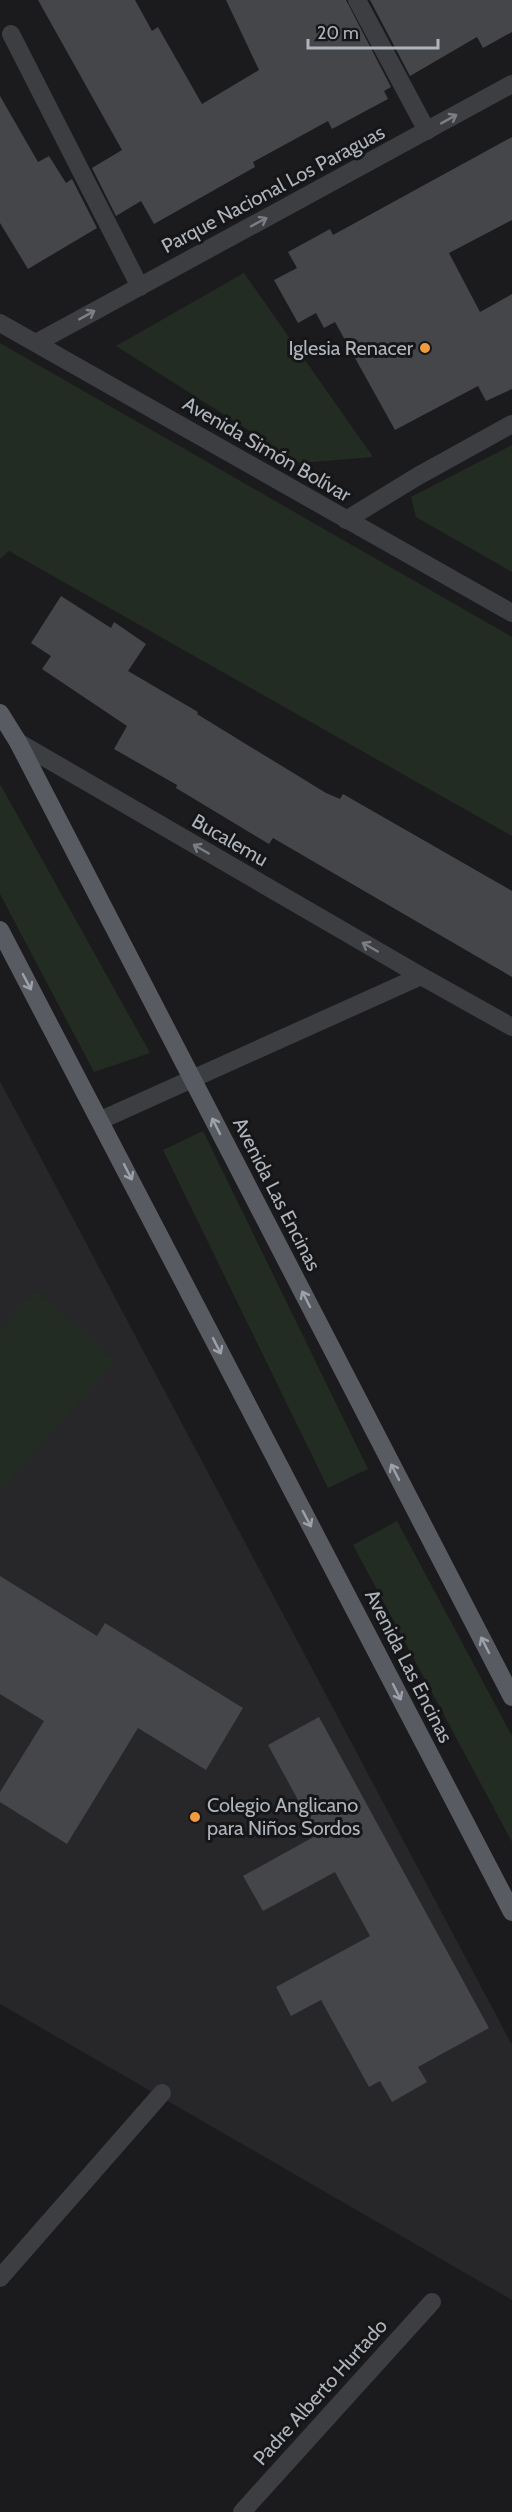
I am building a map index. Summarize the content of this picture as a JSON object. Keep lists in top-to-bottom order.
{
  "streets": {
    "main road": ["Avenida Las Encinas"],
    "street": [
      "Parque Nacional Los Paraguas",
      "Avenida Simón Bolívar",
      "Bucalemu",
      "Padre Alberto Hurtado"
    ]
  },
  "crossings": [
    ["Parque Nacional Los Paraguas", "Avenida Simón Bolívar"],
    ["Bucalemu", "Avenida Las Encinas"]
  ],
  "one_way": ["Parque Nacional Los Paraguas", "Bucalemu"],
  "places": ["Iglesia Renacer", "Colegio Anglicano para Niños Sordos"],
  "scale_bar": "20 m"
}
